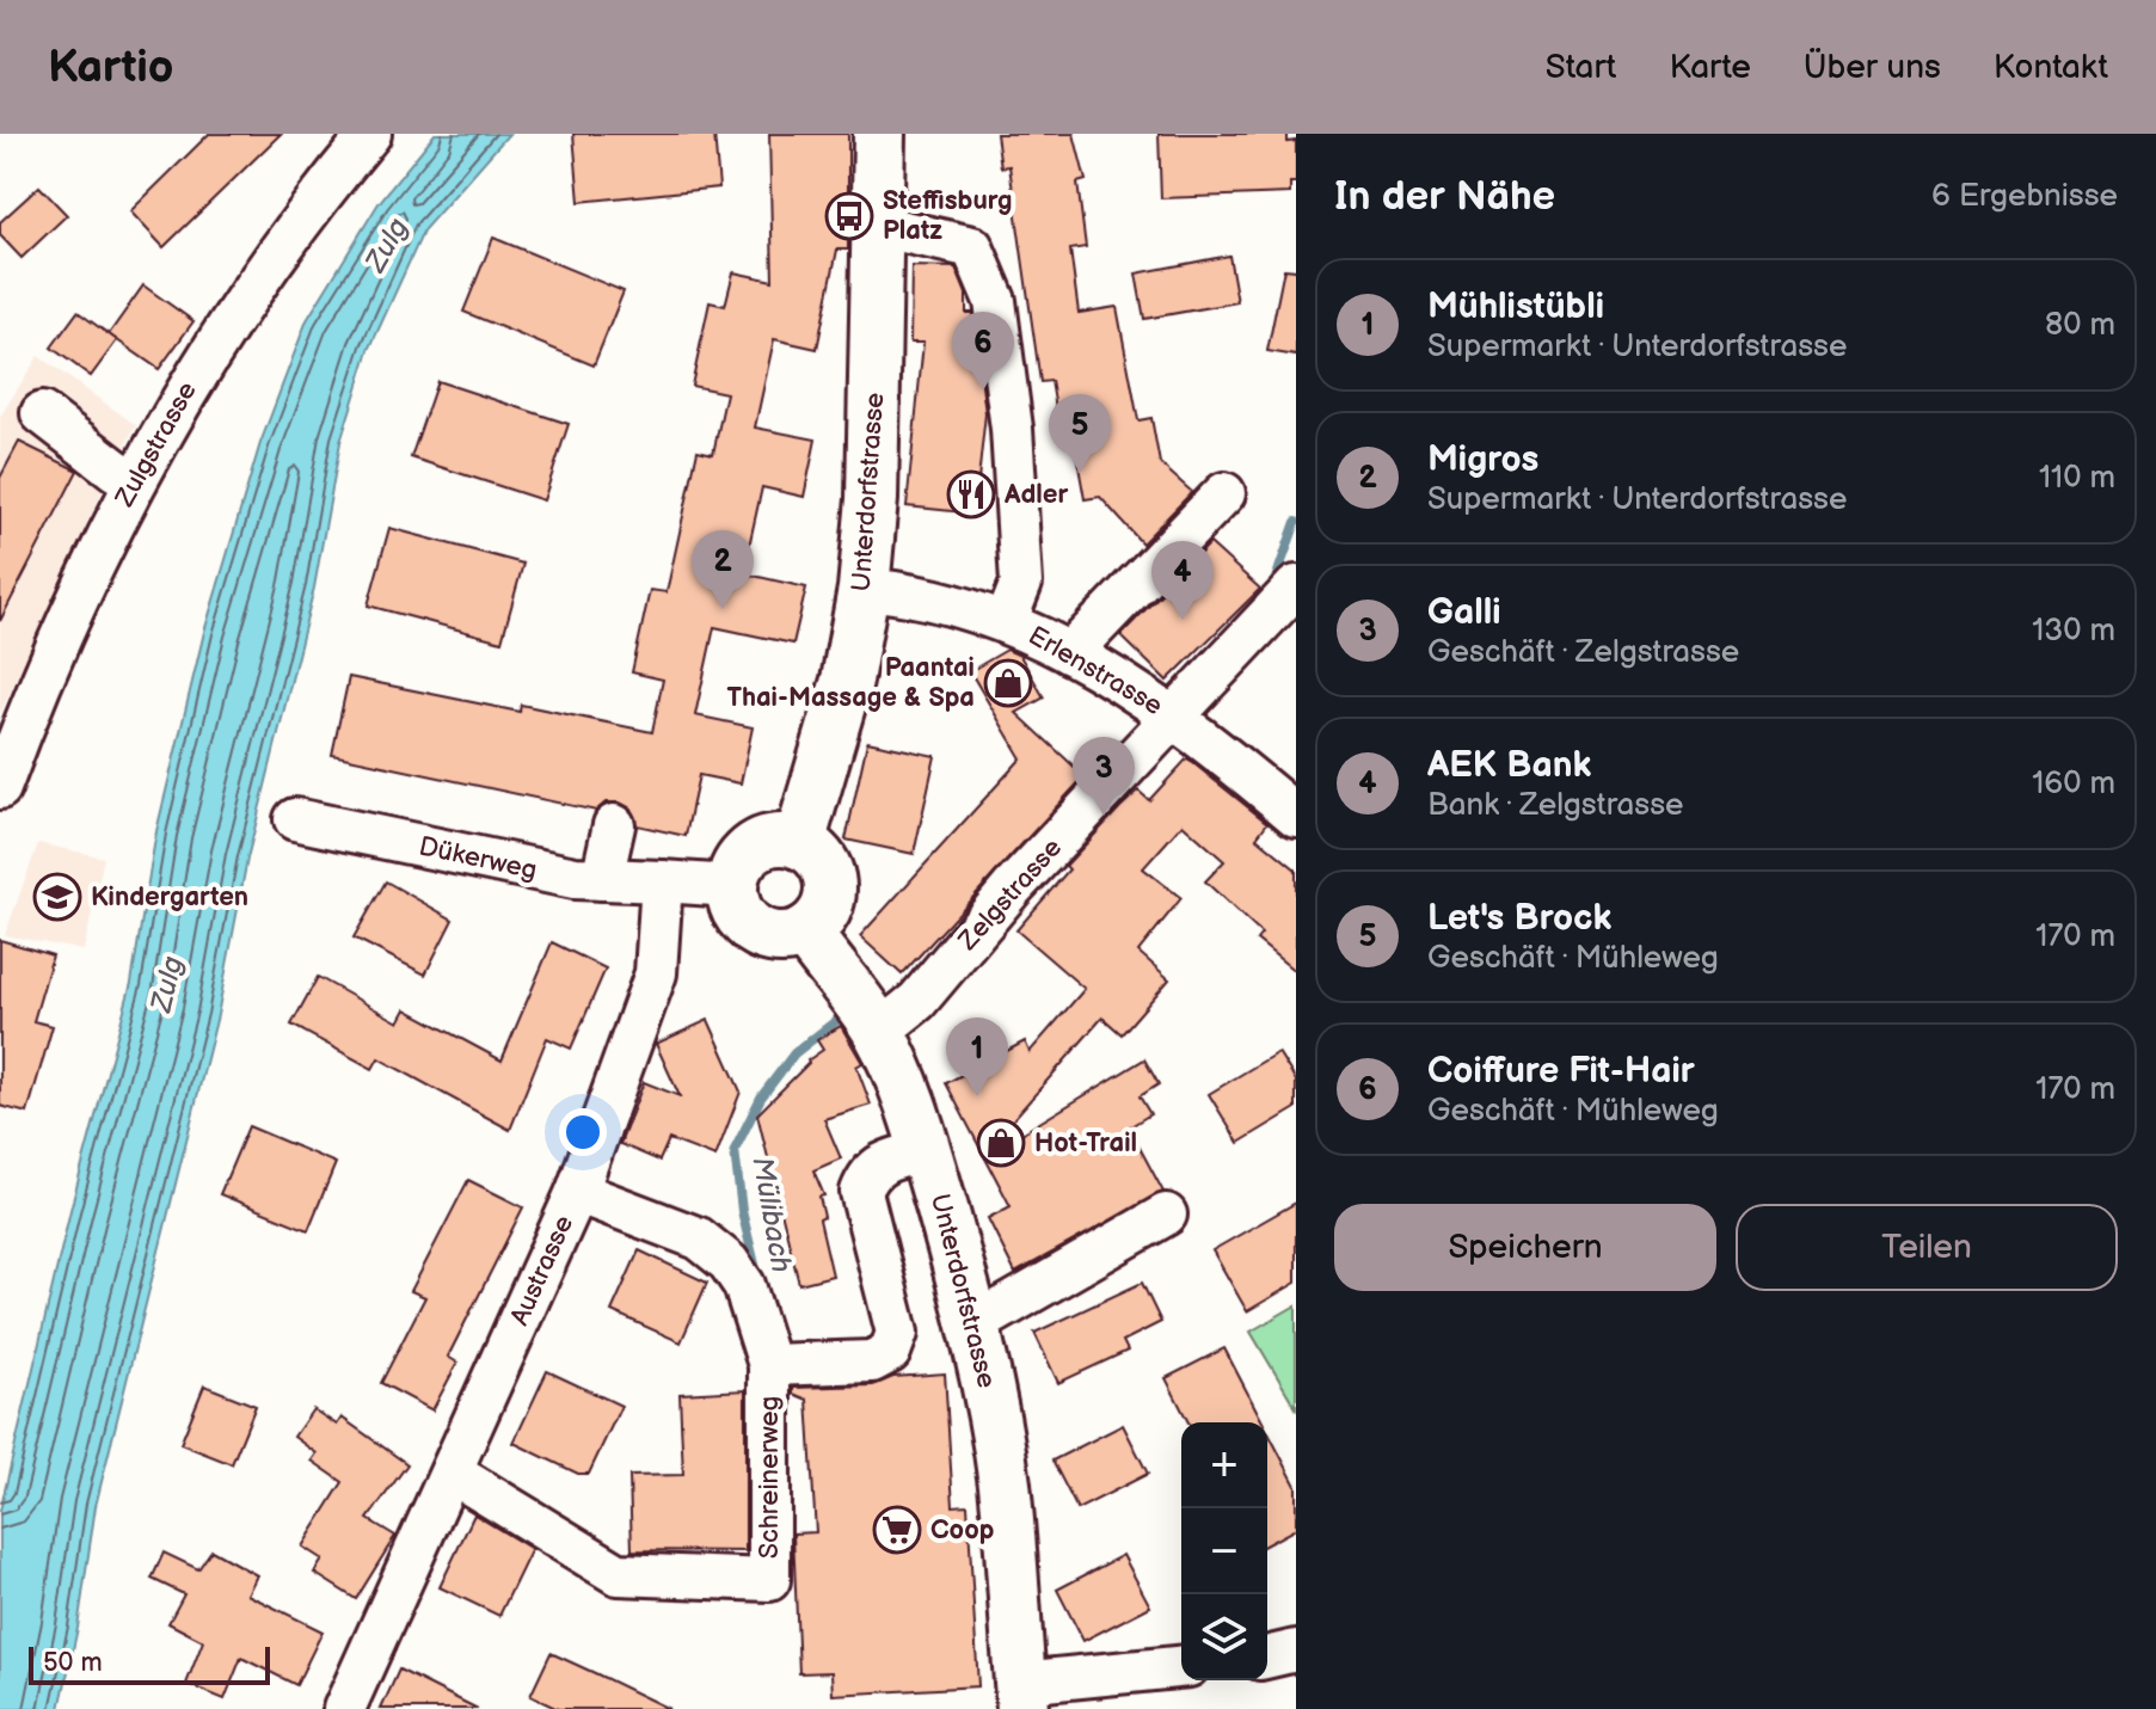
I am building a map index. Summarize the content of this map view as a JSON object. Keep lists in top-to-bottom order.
{
  "streets": {
    "main road": ["Unterdorfstrasse"],
    "street": [
      "Zulgstrasse",
      "Erlenstrasse",
      "Dükerweg",
      "Zelgstrasse",
      "Austrasse",
      "Schreinerweg"
    ]
  },
  "crossings": [
    ["Unterdorfstrasse", "Erlenstrasse"],
    ["Unterdorfstrasse", "Zelgstrasse"],
    ["Erlenstrasse", "Zelgstrasse"],
    ["Dükerweg", "Austrasse"],
    ["Austrasse", "Schreinerweg"]
  ],
  "water": ["Zulg", "Mülibach"],
  "places": {
    "bus stop": ["Steffisburg Platz"],
    "restaurant": ["Adler"],
    "shop": ["Paantai Thai-Massage & Spa", "Hot-Trail"],
    "school or university": ["Kindergarten"],
    "supermarket": ["Coop"]
  },
  "scale_bar": "50 m",
  "page": {
    "header": "Kartio",
    "nav": [
      "Start",
      "Karte",
      "Über uns",
      "Kontakt"
    ],
    "heading": ["In der Nähe", "6 Ergebnisse"],
    "list": [
      {
        "mark": "1",
        "name": "Mühlistübli",
        "note": "Supermarkt · Unterdorfstrasse",
        "value": "80 m"
      },
      {
        "mark": "2",
        "name": "Migros",
        "note": "Supermarkt · Unterdorfstrasse",
        "value": "110 m"
      },
      {
        "mark": "3",
        "name": "Galli",
        "note": "Geschäft · Zelgstrasse",
        "value": "130 m"
      },
      {
        "mark": "4",
        "name": "AEK Bank",
        "note": "Bank · Zelgstrasse",
        "value": "160 m"
      },
      {
        "mark": "5",
        "name": "Let's Brock",
        "note": "Geschäft · Mühleweg",
        "value": "170 m"
      },
      {
        "mark": "6",
        "name": "Coiffure Fit-Hair",
        "note": "Geschäft · Mühleweg",
        "value": "170 m"
      }
    ],
    "pins": [
      "6",
      "5",
      "2",
      "4",
      "3",
      "1"
    ],
    "buttons": ["Speichern", "Teilen"],
    "map_buttons": ["+", "−"],
    "scale": "50 m"
  }
}
